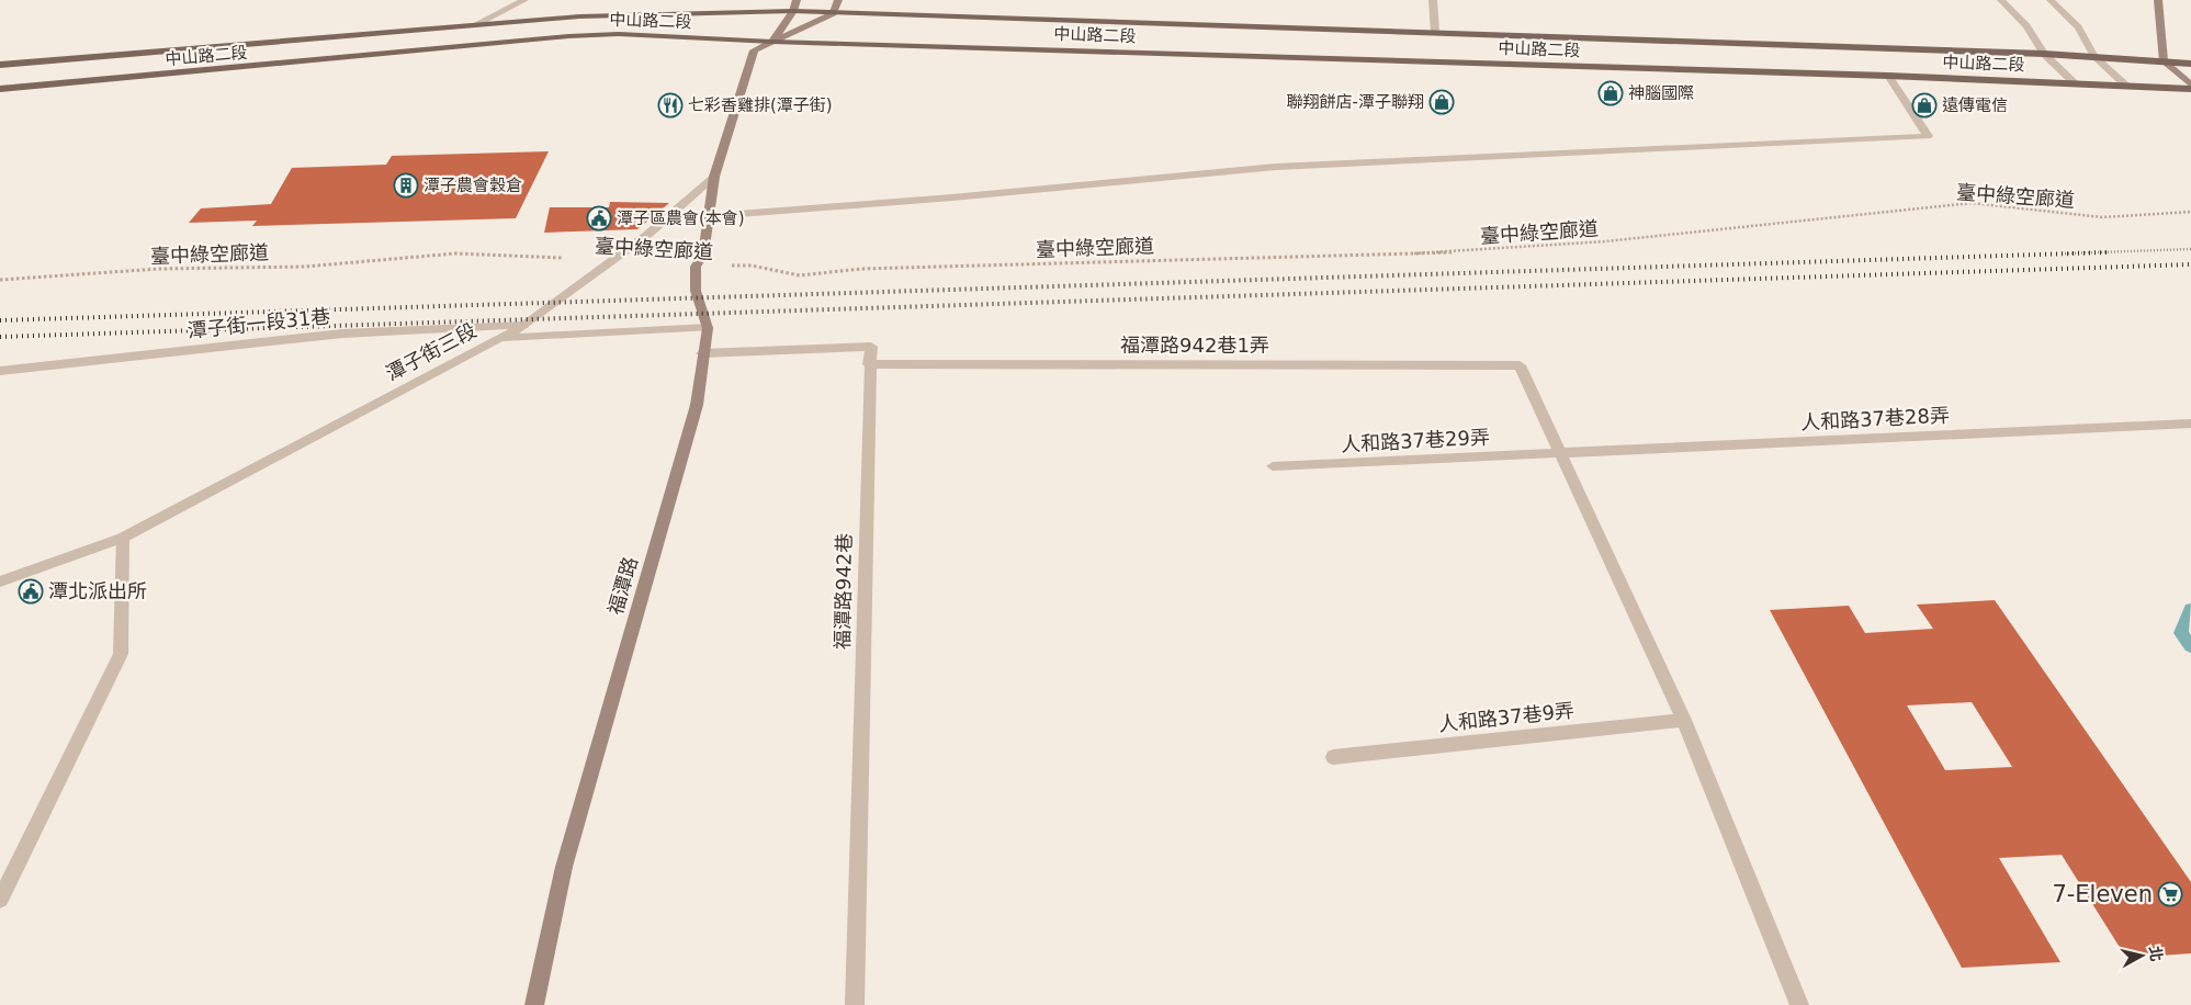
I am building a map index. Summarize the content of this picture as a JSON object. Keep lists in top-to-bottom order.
{
  "streets": {
    "main road": ["中山路二段"],
    "street": [
      "潭子街一段31巷",
      "福潭路942巷1弄",
      "潭子街三段",
      "人和路37巷28弄",
      "人和路37巷29弄",
      "福潭路",
      "福潭路942巷",
      "人和路37巷9弄"
    ],
    "path": ["臺中綠空廊道"]
  },
  "crossings": [
    ["臺中綠空廊道", "潭子街三段"],
    ["潭子街一段31巷", "潭子街三段"],
    ["福潭路942巷1弄", "人和路37巷28弄"],
    ["福潭路942巷1弄", "人和路37巷29弄"],
    ["福潭路942巷1弄", "福潭路942巷"],
    ["人和路37巷28弄", "人和路37巷29弄"],
    ["福潭路", "福潭路942巷"]
  ],
  "places": {
    "shop": ["神腦國際", "聯翔餅店-潭子聯翔", "遠傳電信"],
    "restaurant": ["七彩香雞排(潭子街)"],
    "building": ["潭子農會穀倉"],
    "public building": ["潭子區農會(本會)", "潭北派出所"],
    "supermarket": ["7-Eleven"]
  },
  "north": "right"
}
